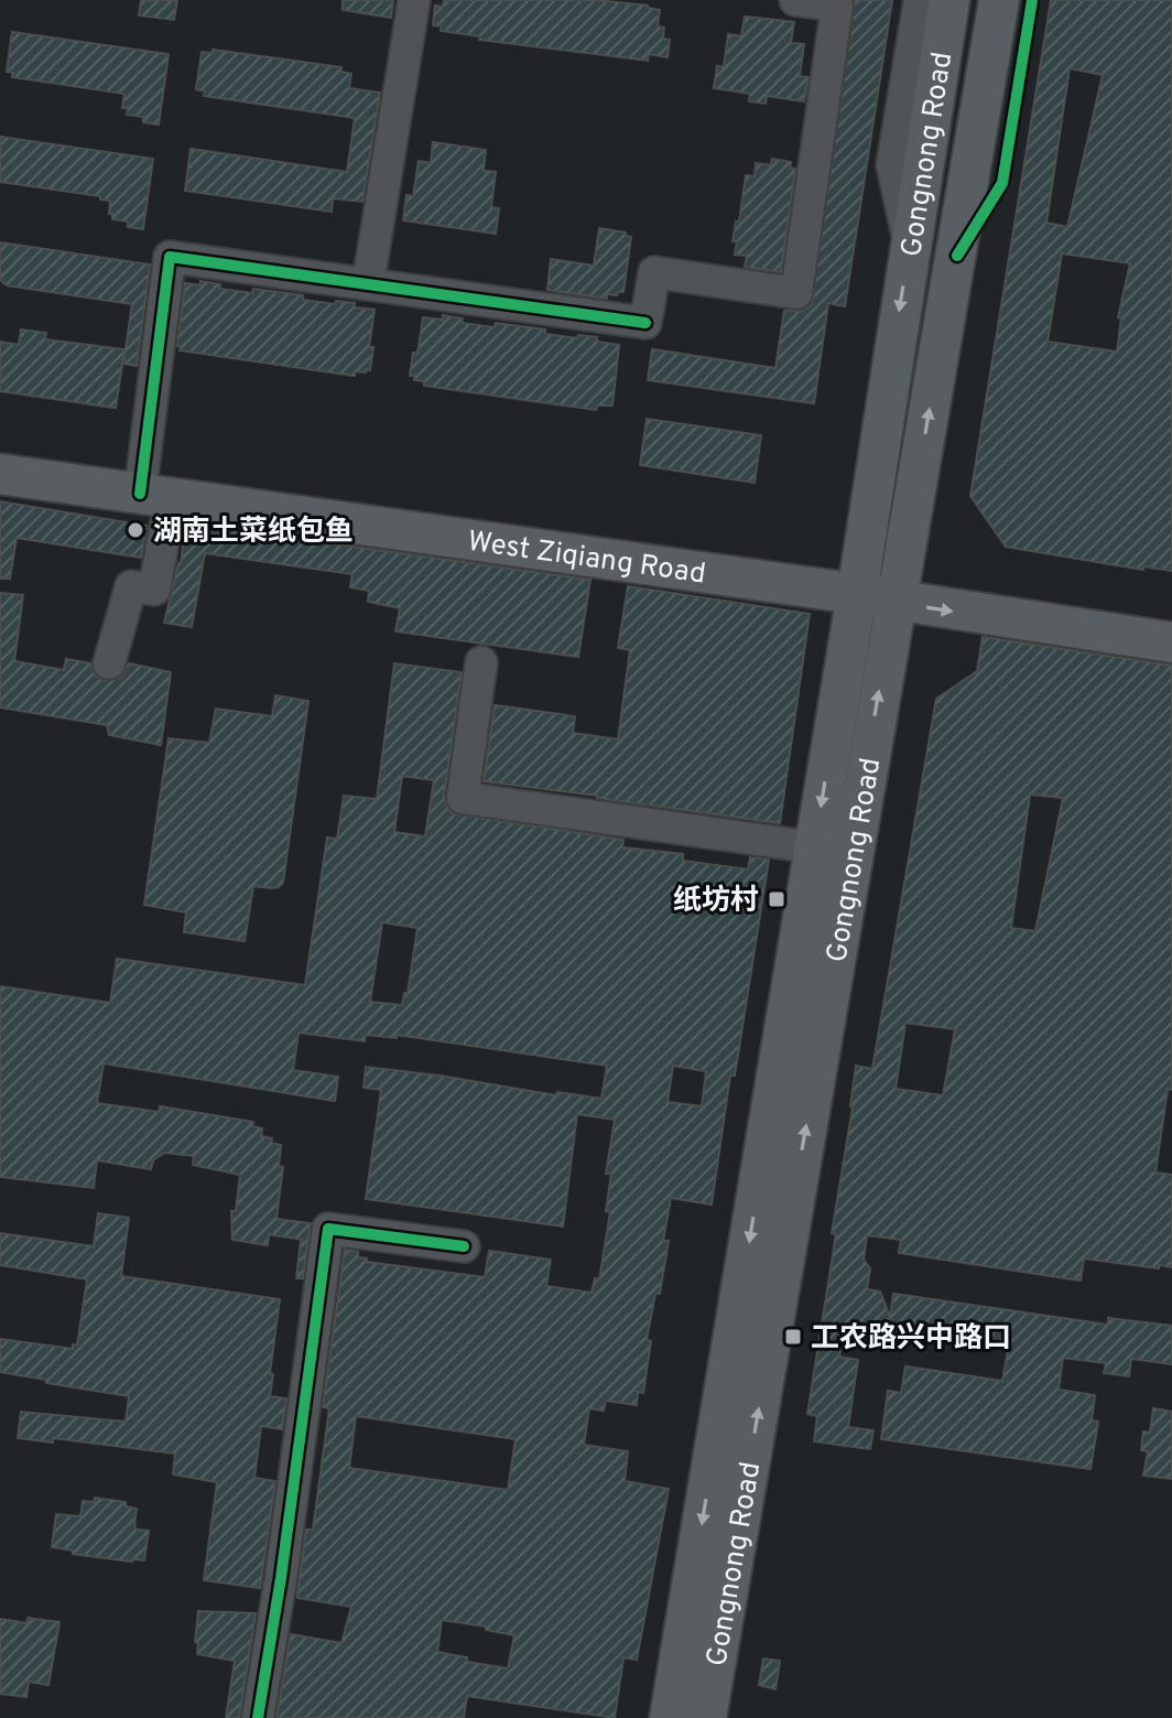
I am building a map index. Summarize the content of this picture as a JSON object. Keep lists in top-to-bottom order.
{
  "streets": {
    "main road": ["Gongnong Road", "West Ziqiang Road"]
  },
  "crossings": [
    ["Gongnong Road", "West Ziqiang Road"]
  ],
  "places": {
    "other": ["湖南土菜纸包鱼"],
    "transit": ["纸坊村", "工农路兴中路口"]
  }
}
